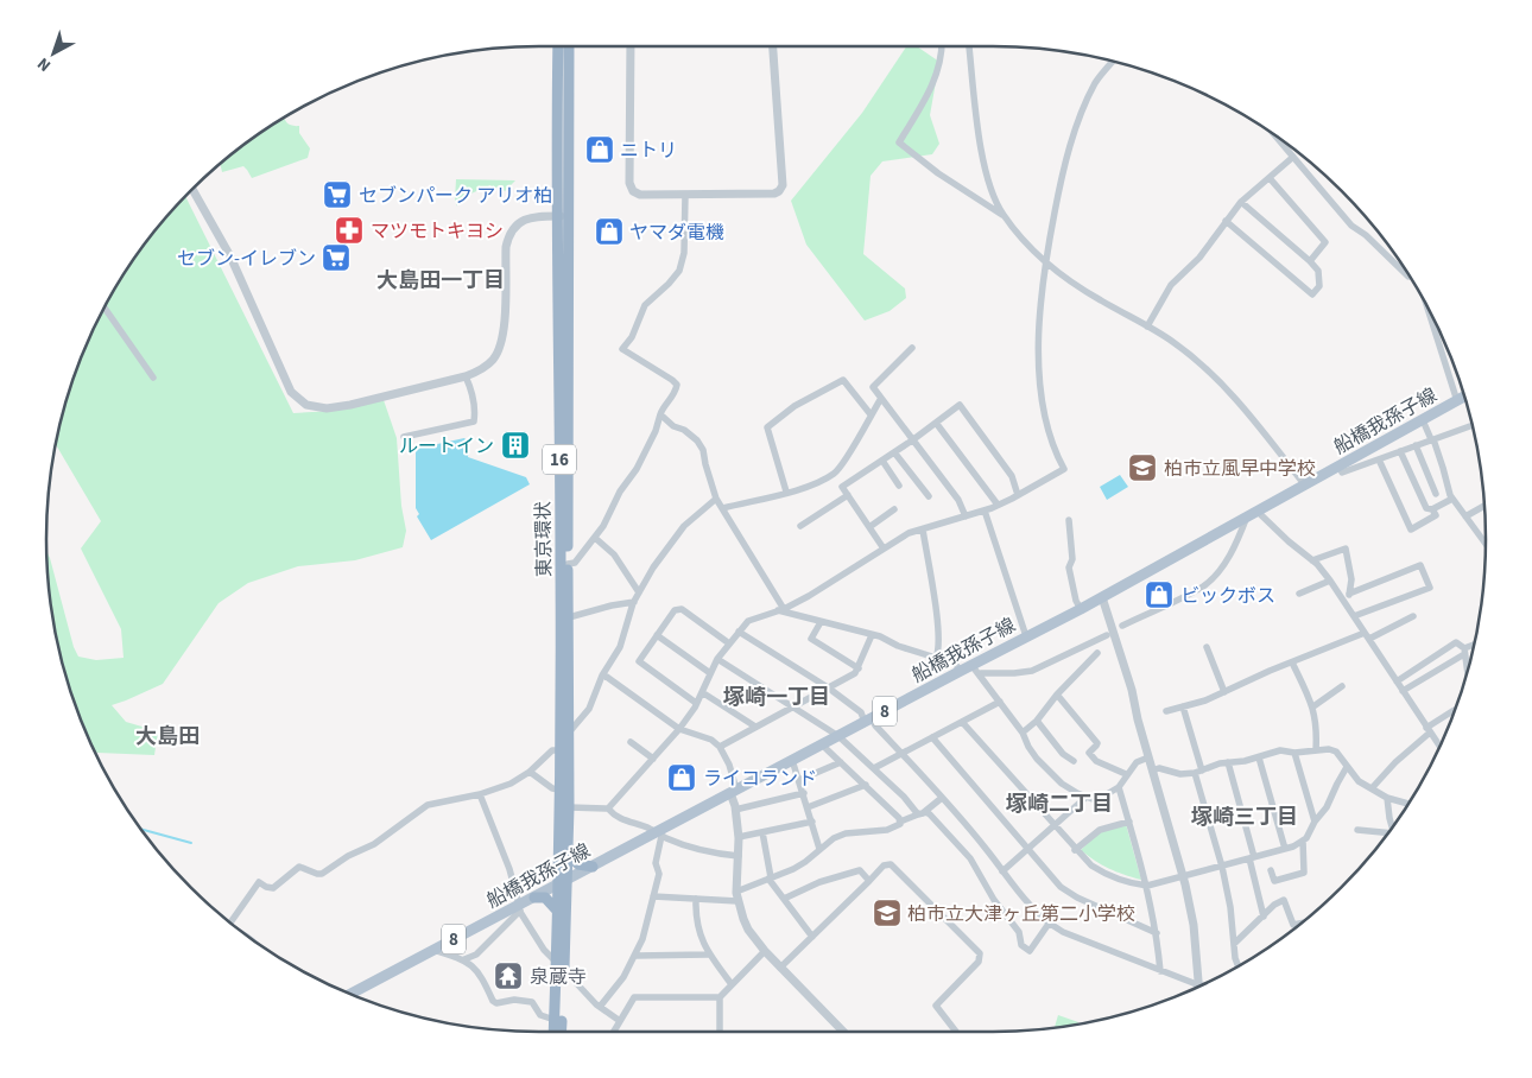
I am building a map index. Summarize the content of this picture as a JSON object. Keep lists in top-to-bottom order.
{
  "streets": {
    "highway": ["16", "東京環状"],
    "main road": ["船橋我孫子線", "8"]
  },
  "crossings": [
    ["船橋我孫子線", "東京環状"]
  ],
  "districts": [
    "大島田一丁目",
    "塚崎一丁目",
    "大島田",
    "塚崎二丁目",
    "塚崎三丁目"
  ],
  "places": {
    "shop": [
      "ニトリ",
      "ヤマダ電機",
      "ビックボス",
      "ライコランド"
    ],
    "supermarket": ["セブンパーク アリオ柏", "セブン-イレブン"],
    "pharmacy": ["マツモトキヨシ"],
    "building": ["ルートイン"],
    "school or university": ["柏市立風早中学校", "柏市立大津ヶ丘第二小学校"],
    "temple": ["泉蔵寺"]
  },
  "north": "bottom left"
}
